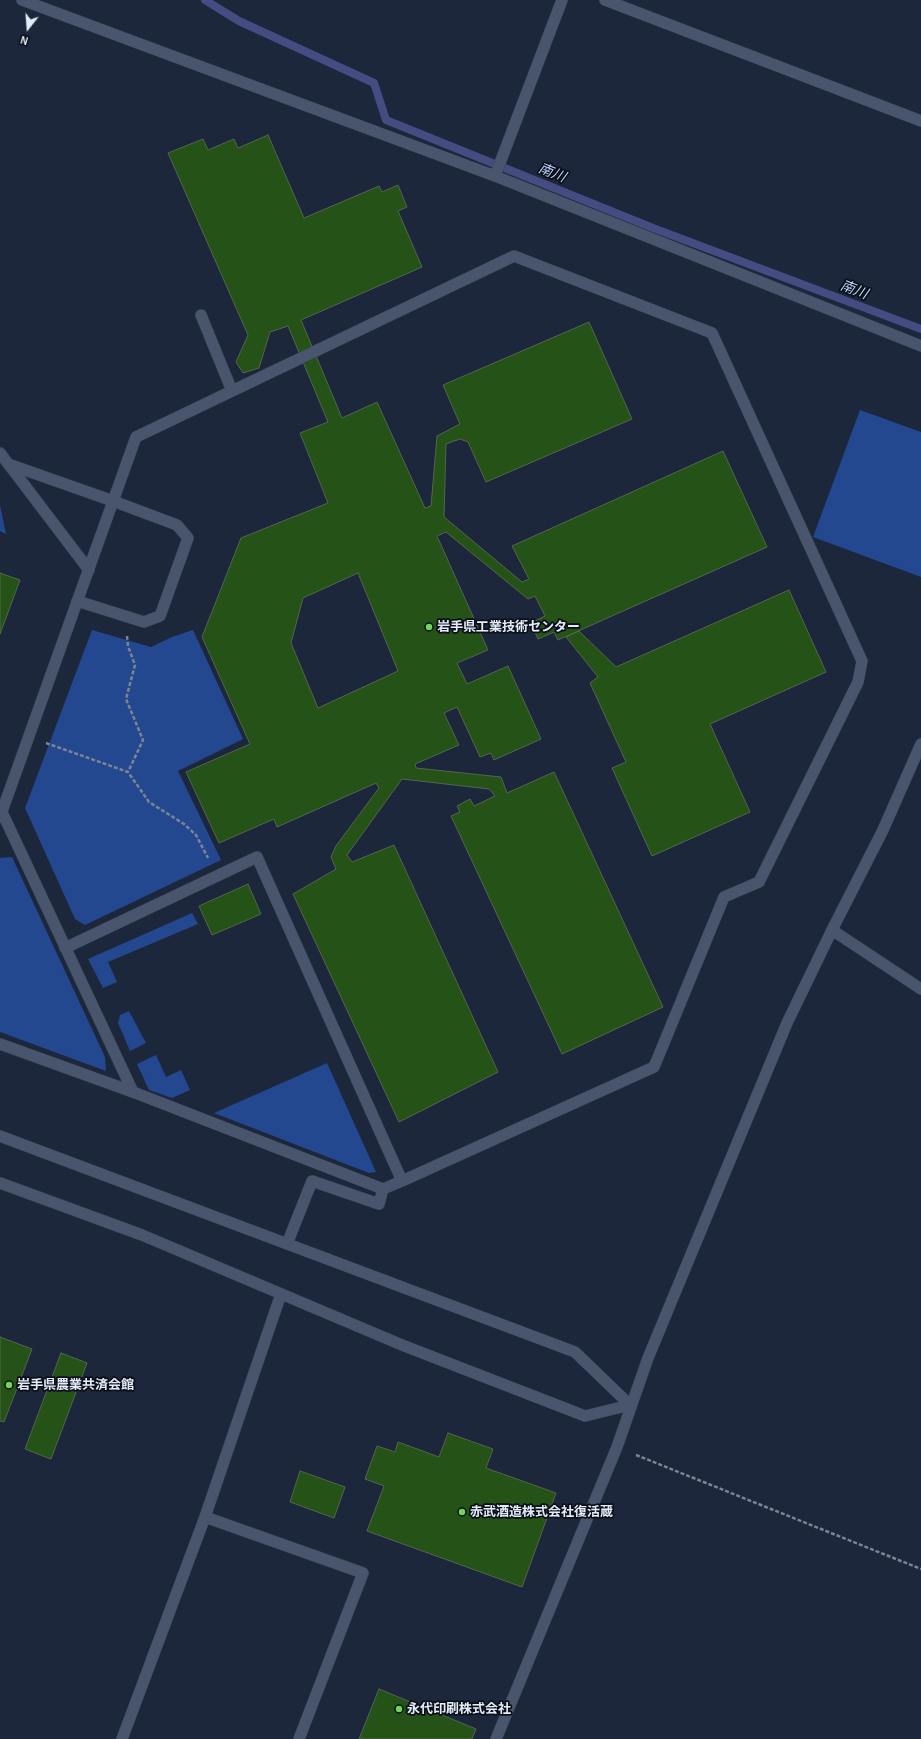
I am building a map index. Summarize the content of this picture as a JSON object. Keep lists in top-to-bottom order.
{
  "water": ["南川"],
  "places": [
    "岩手県工業技術センター",
    "岩手県農業共済会館",
    "赤武酒造株式会社復活蔵",
    "永代印刷株式会社"
  ],
  "north": "bottom"
}
